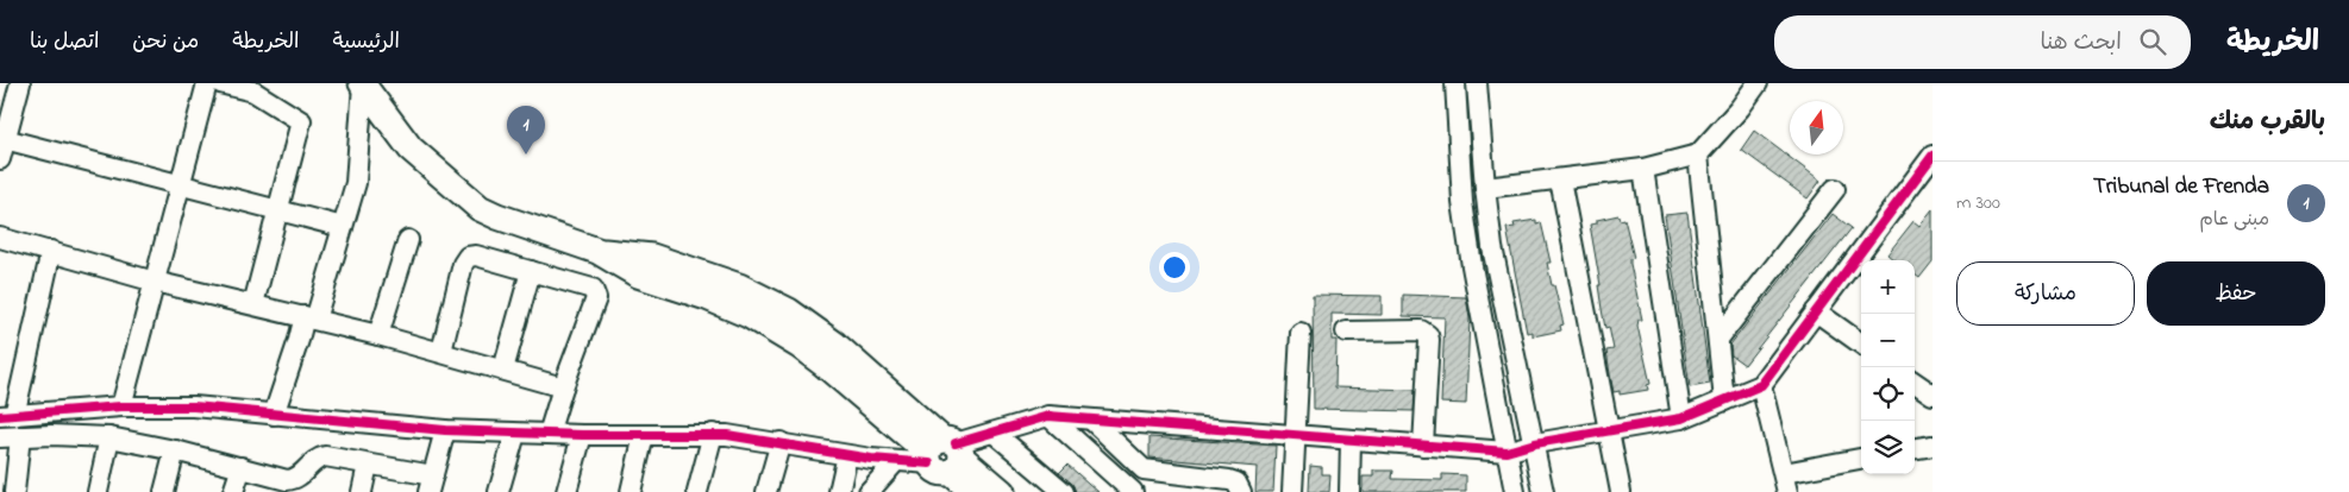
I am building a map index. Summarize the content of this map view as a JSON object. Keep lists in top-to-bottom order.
{
  "north": "top",
  "page": {
    "header": "الخريطة",
    "search": "ابحث هنا",
    "nav": [
      "الرئيسية",
      "الخريطة",
      "من نحن",
      "اتصل بنا"
    ],
    "heading": "بالقرب منك",
    "pins": "1",
    "list": [
      {
        "mark": "1",
        "name": "Tribunal de Frenda",
        "note": "مبنى عام",
        "value": "300 m"
      }
    ],
    "buttons": ["حفظ", "مشاركة"],
    "map_buttons": ["+", "−"]
  }
}
